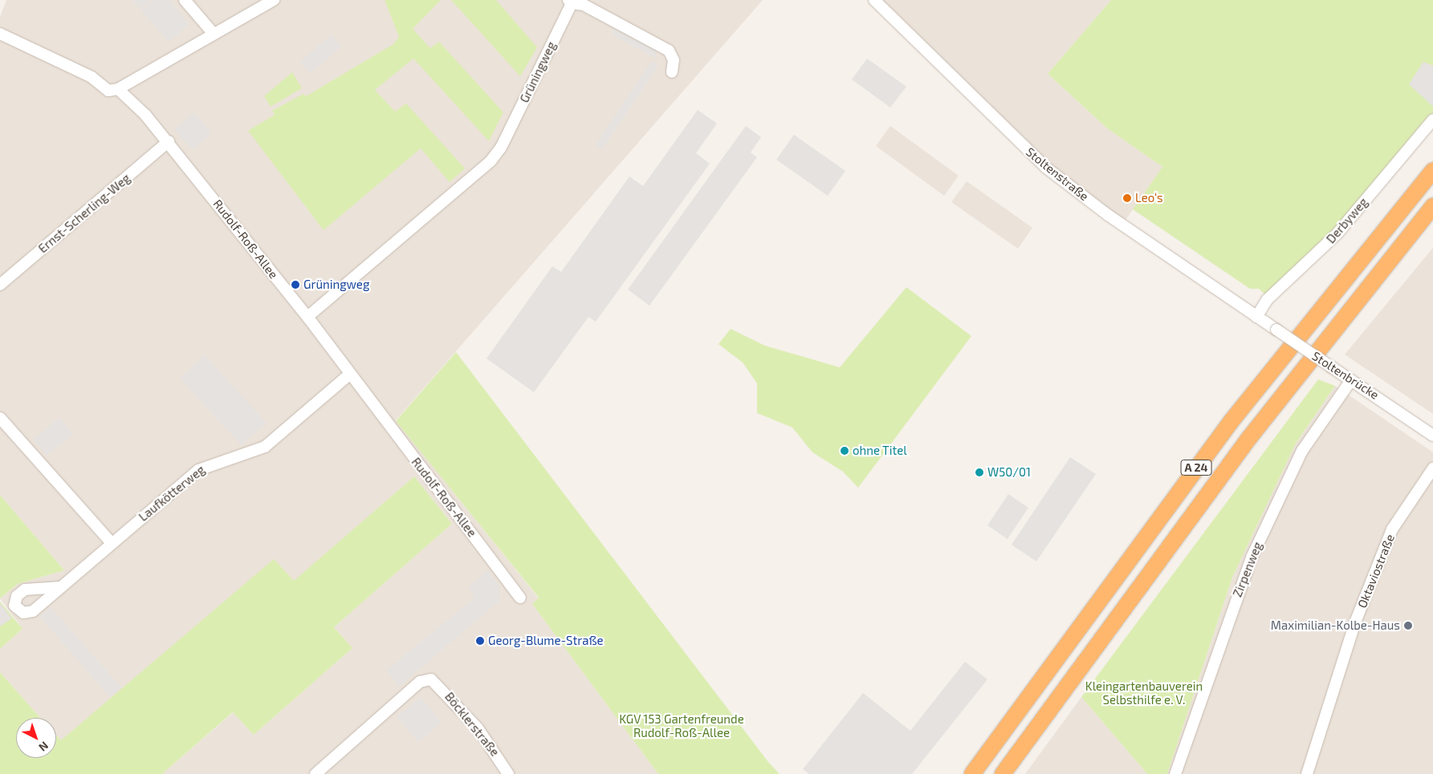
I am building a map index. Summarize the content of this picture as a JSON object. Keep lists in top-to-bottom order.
{
  "streets": {
    "highway": ["A 24"],
    "street": [
      "Grüningweg",
      "Stoltenstraße",
      "Ernst-Scherling-Weg",
      "Derbyweg",
      "Rudolf-Roß-Allee",
      "Stoltenbrücke",
      "Laufkötterweg",
      "Zirpenweg",
      "Oktaviostraße",
      "Böcklerstraße"
    ]
  },
  "crossings": [
    ["Grüningweg", "Rudolf-Roß-Allee"],
    ["Stoltenstraße", "Derbyweg"],
    ["Stoltenstraße", "Stoltenbrücke"],
    ["Ernst-Scherling-Weg", "Rudolf-Roß-Allee"],
    ["Derbyweg", "Stoltenbrücke"],
    ["Rudolf-Roß-Allee", "Laufkötterweg"],
    ["Stoltenbrücke", "Zirpenweg"]
  ],
  "parks": ["Kleingartenbauverein Selbsthilfe e. V.", "KGV 153 Gartenfreunde Rudolf-Roß-Allee"],
  "places": [
    "Leo‘s",
    "Grüningweg",
    "ohne Titel",
    "W50/01",
    "Maximilian-Kolbe-Haus",
    "Georg-Blume-Straße"
  ],
  "north": "bottom right"
}
